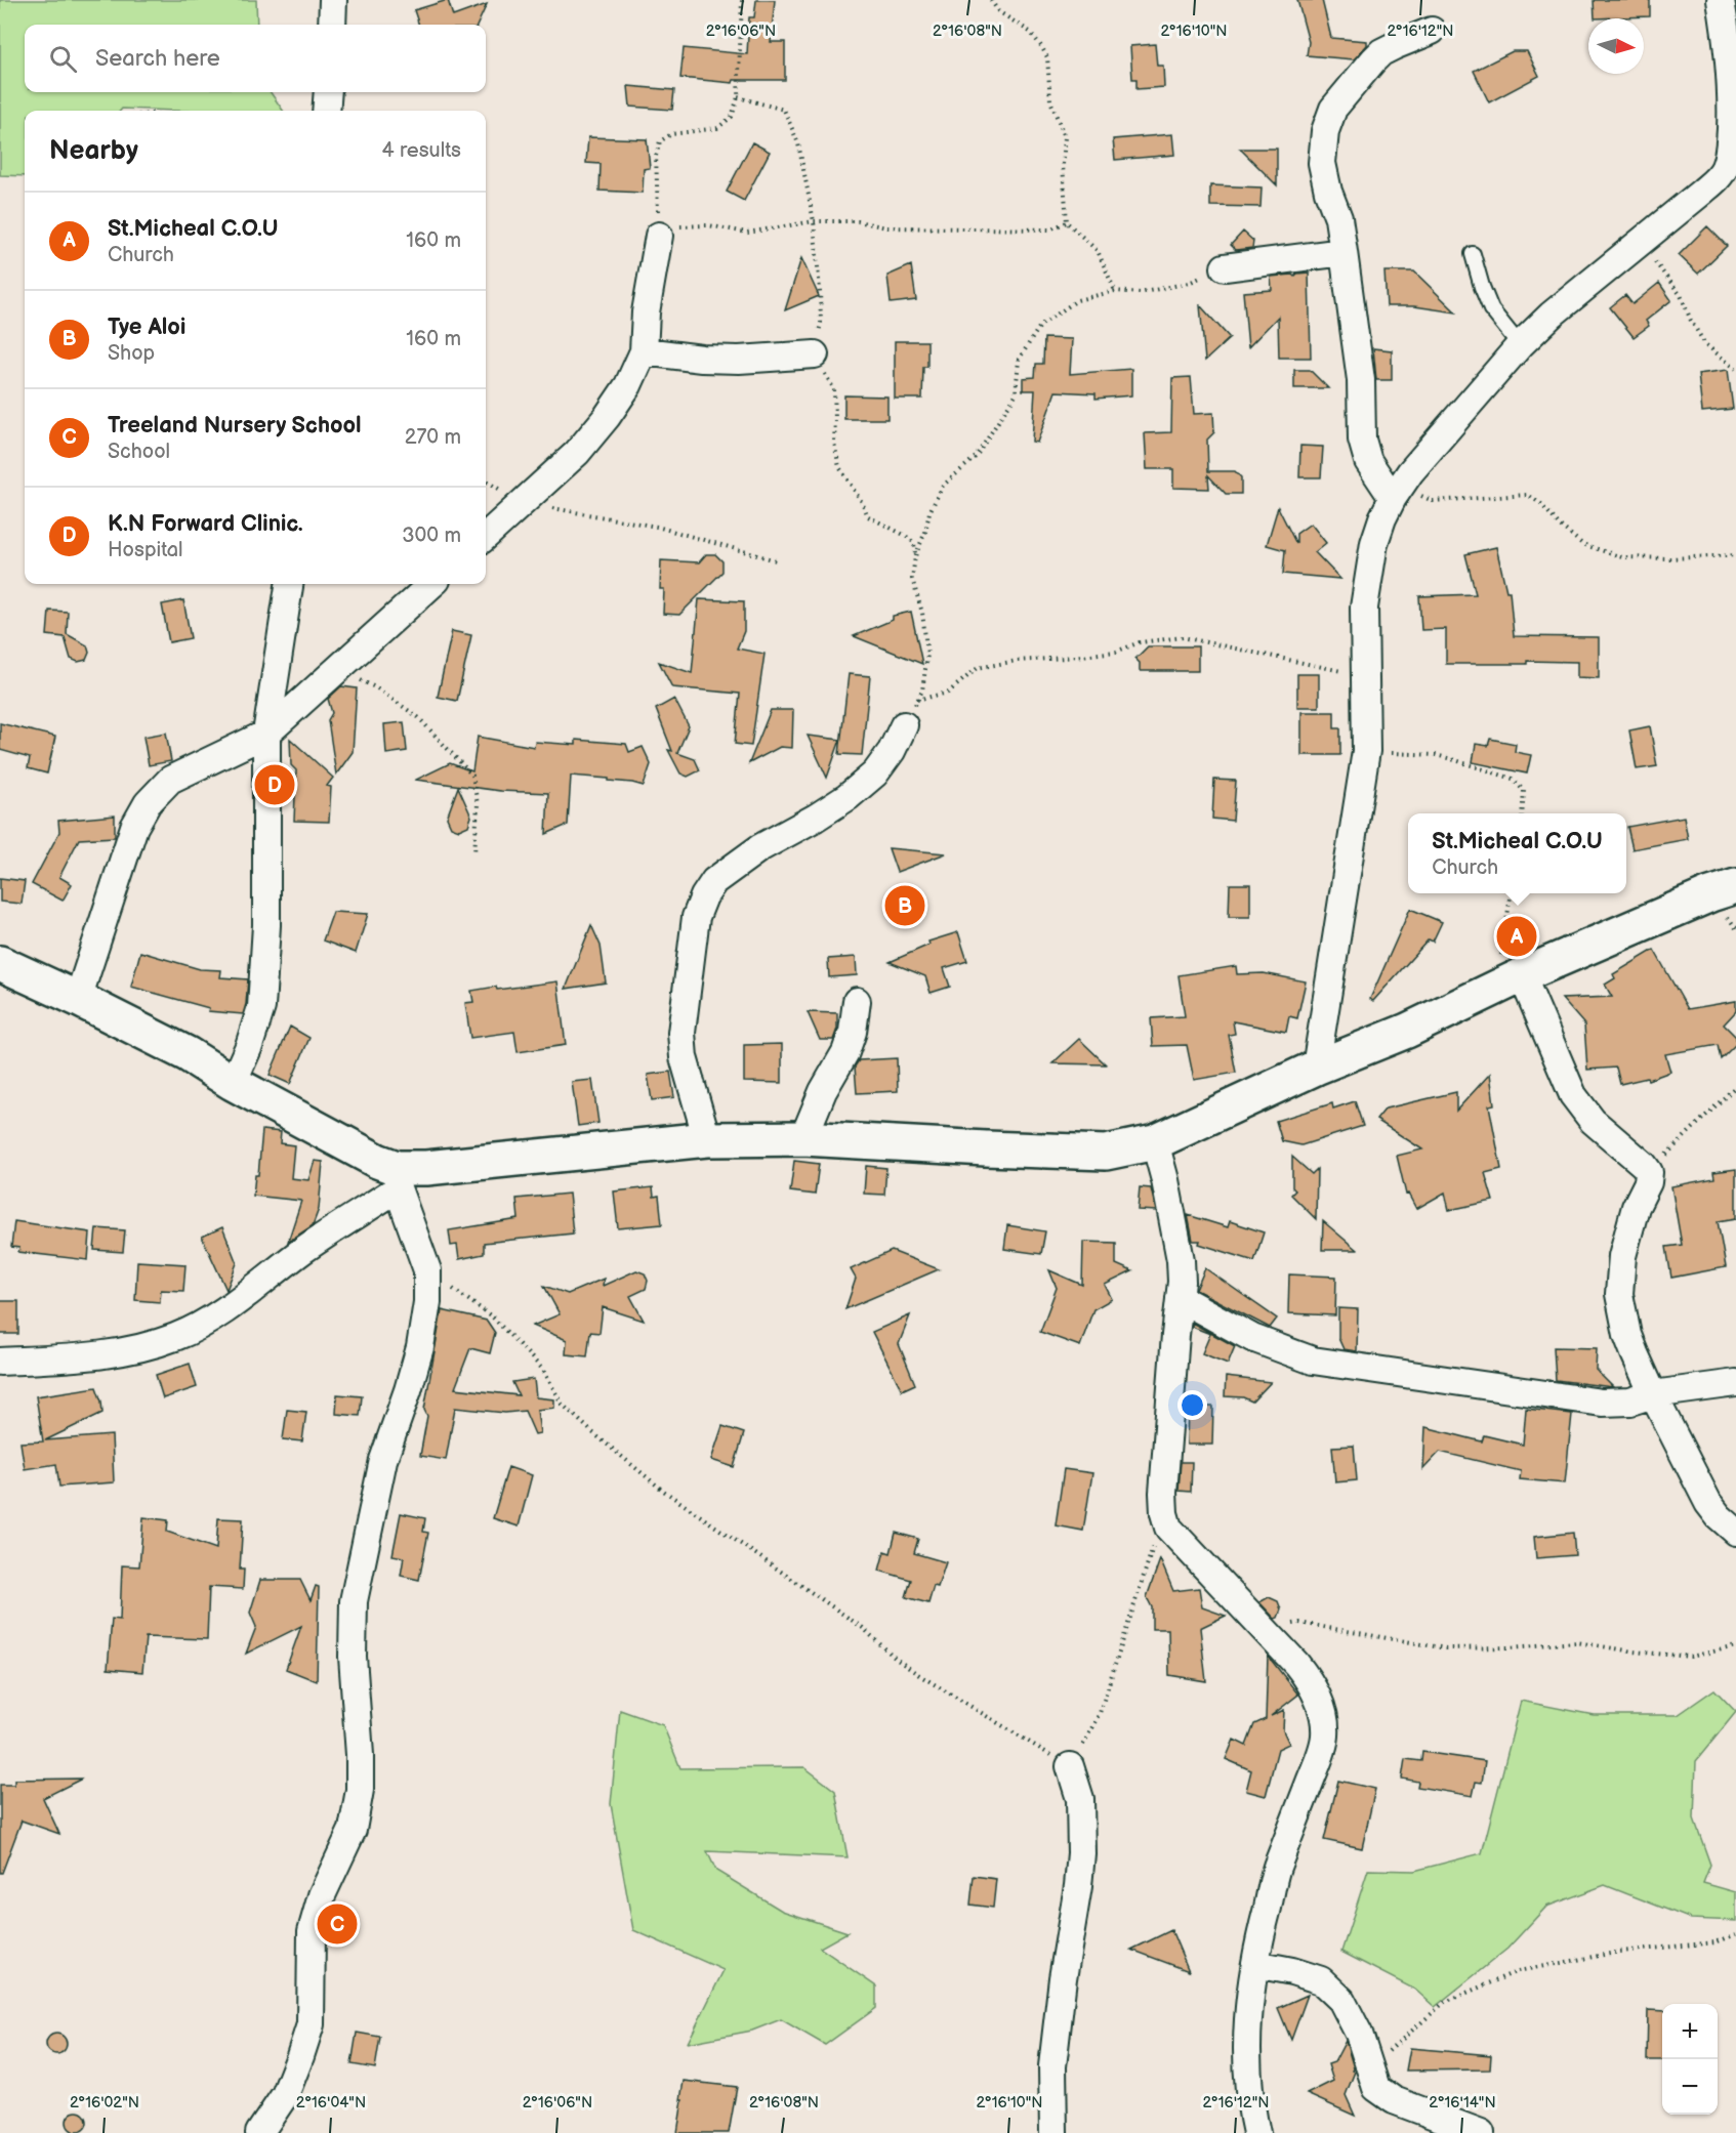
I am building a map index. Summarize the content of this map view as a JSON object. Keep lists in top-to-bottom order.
{
  "north": "right",
  "page": {
    "search": "Search here",
    "heading": ["Nearby", "4 results"],
    "list": [
      {
        "mark": "A",
        "name": "St.Micheal C.O.U",
        "note": "Church",
        "value": "160 m"
      },
      {
        "mark": "B",
        "name": "Tye Aloi",
        "note": "Shop",
        "value": "160 m"
      },
      {
        "mark": "C",
        "name": "Treeland Nursery School",
        "note": "School",
        "value": "270 m"
      },
      {
        "mark": "D",
        "name": "K.N Forward Clinic.",
        "note": "Hospital",
        "value": "300 m"
      }
    ],
    "pins": [
      "D",
      "B",
      "A",
      "C"
    ],
    "popup": ["St.Micheal C.O.U", "Church"],
    "map_buttons": ["+", "−"]
  },
  "coordinates": [
    "2°16'06\"N",
    "2°16'08\"N",
    "2°16'10\"N",
    "2°16'12\"N",
    "2°16'02\"N",
    "2°16'04\"N",
    "2°16'14\"N"
  ]
}
